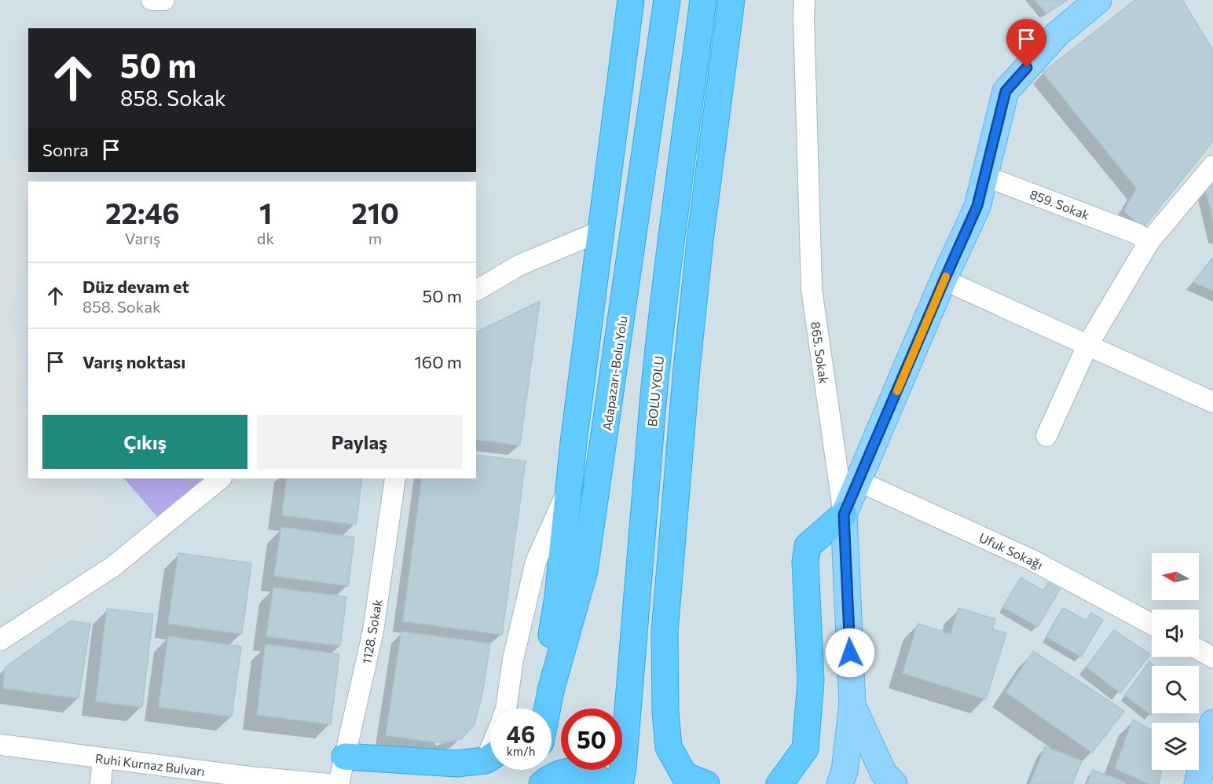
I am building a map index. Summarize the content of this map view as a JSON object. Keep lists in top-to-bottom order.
{
  "streets": {
    "highway": ["Adapazarı-Bolu Yolu", "BOLU YOLU"],
    "main road": ["865. Sokak"],
    "street": [
      "859. Sokak",
      "Ufuk Sokağı",
      "1128. Sokak",
      "Ruhi Kurnaz Bulvarı"
    ]
  },
  "north": "left",
  "page": {
    "turn": ["50 m", "858. Sokak"],
    "then": "Sonra",
    "eta": [
      "22:46",
      "Varış",
      "1",
      "dk",
      "210",
      "m"
    ],
    "list": [
      {
        "name": "Düz devam et",
        "note": "858. Sokak",
        "value": "50 m"
      },
      {
        "name": "Varış noktası",
        "value": "160 m"
      }
    ],
    "buttons": ["Çıkış", "Paylaş"],
    "speed": "46 km/h",
    "limit": "50"
  }
}
